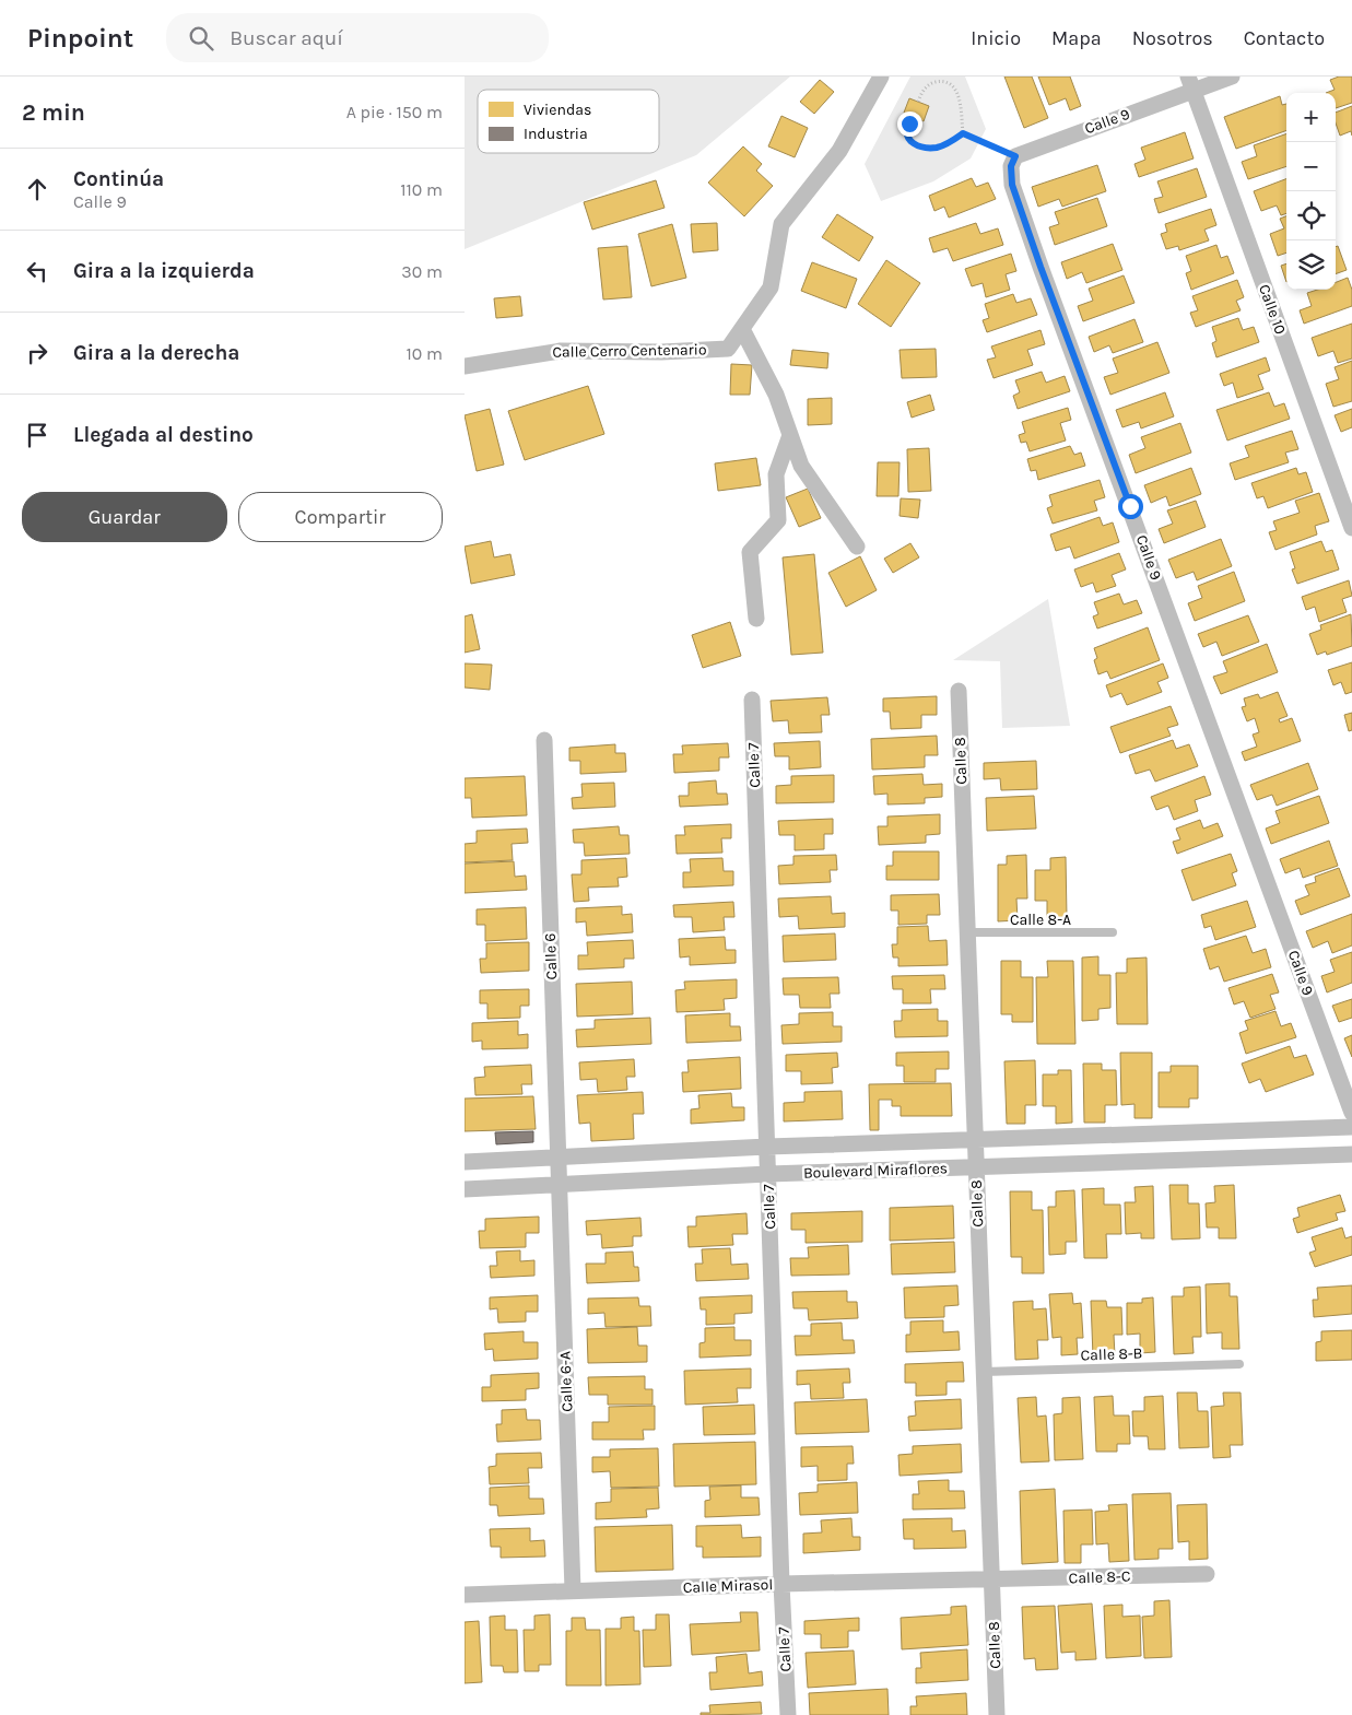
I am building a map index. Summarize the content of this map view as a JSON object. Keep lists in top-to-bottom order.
{
  "streets": {
    "street": [
      "Calle 9",
      "Calle 10",
      "Calle Cerro Centenario",
      "Calle 8",
      "Calle 7",
      "Calle 6",
      "Boulevard Miraflores",
      "Calle 6-A",
      "Calle 8-C",
      "Calle Mirasol"
    ],
    "lane": ["Calle 8-A", "Calle 8-B"]
  },
  "crossings": [
    ["Calle 9", "Calle 10"],
    ["Calle 8", "Calle 8-A"],
    ["Calle 8", "Boulevard Miraflores"],
    ["Calle 8", "Calle 8-B"],
    ["Calle 8", "Calle 8-C"],
    ["Calle 8", "Calle Mirasol"],
    ["Calle 7", "Boulevard Miraflores"],
    ["Calle 7", "Calle Mirasol"],
    ["Calle 6", "Boulevard Miraflores"],
    ["Calle 6", "Calle 6-A"],
    ["Boulevard Miraflores", "Calle 6-A"],
    ["Calle 6-A", "Calle Mirasol"],
    ["Calle 8-C", "Calle Mirasol"]
  ],
  "legend": ["Viviendas", "Industria"],
  "page": {
    "header": "Pinpoint",
    "search": "Buscar aquí",
    "nav": [
      "Inicio",
      "Mapa",
      "Nosotros",
      "Contacto"
    ],
    "heading": ["2 min", "A pie · 150 m"],
    "map_buttons": ["+", "−"],
    "list": [
      ["Continúa", "Calle 9", "110 m"],
      ["Gira a la izquierda", "30 m"],
      ["Gira a la derecha", "10 m"],
      "Llegada al destino"
    ],
    "buttons": ["Guardar", "Compartir"]
  }
}
